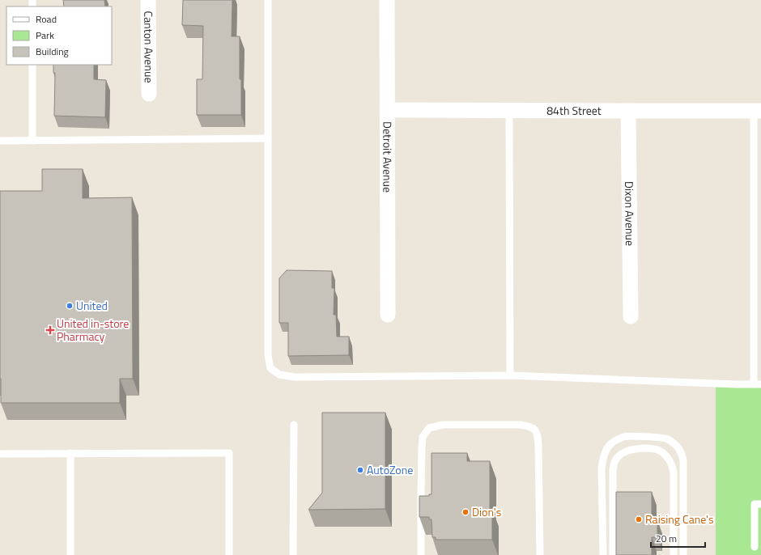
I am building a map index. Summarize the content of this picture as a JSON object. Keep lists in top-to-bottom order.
{
  "streets": {
    "street": [
      "Canton Avenue",
      "84th Street",
      "Detroit Avenue",
      "Dixon Avenue"
    ]
  },
  "crossings": [
    ["84th Street", "Detroit Avenue"],
    ["84th Street", "Dixon Avenue"]
  ],
  "places": {
    "other": [
      "United",
      "AutoZone",
      "Dion's",
      "Raising Cane's"
    ],
    "health": ["United in-store Pharmacy"]
  },
  "legend": ["Road", "Park", "Building"],
  "scale_bar": "20 m"
}
